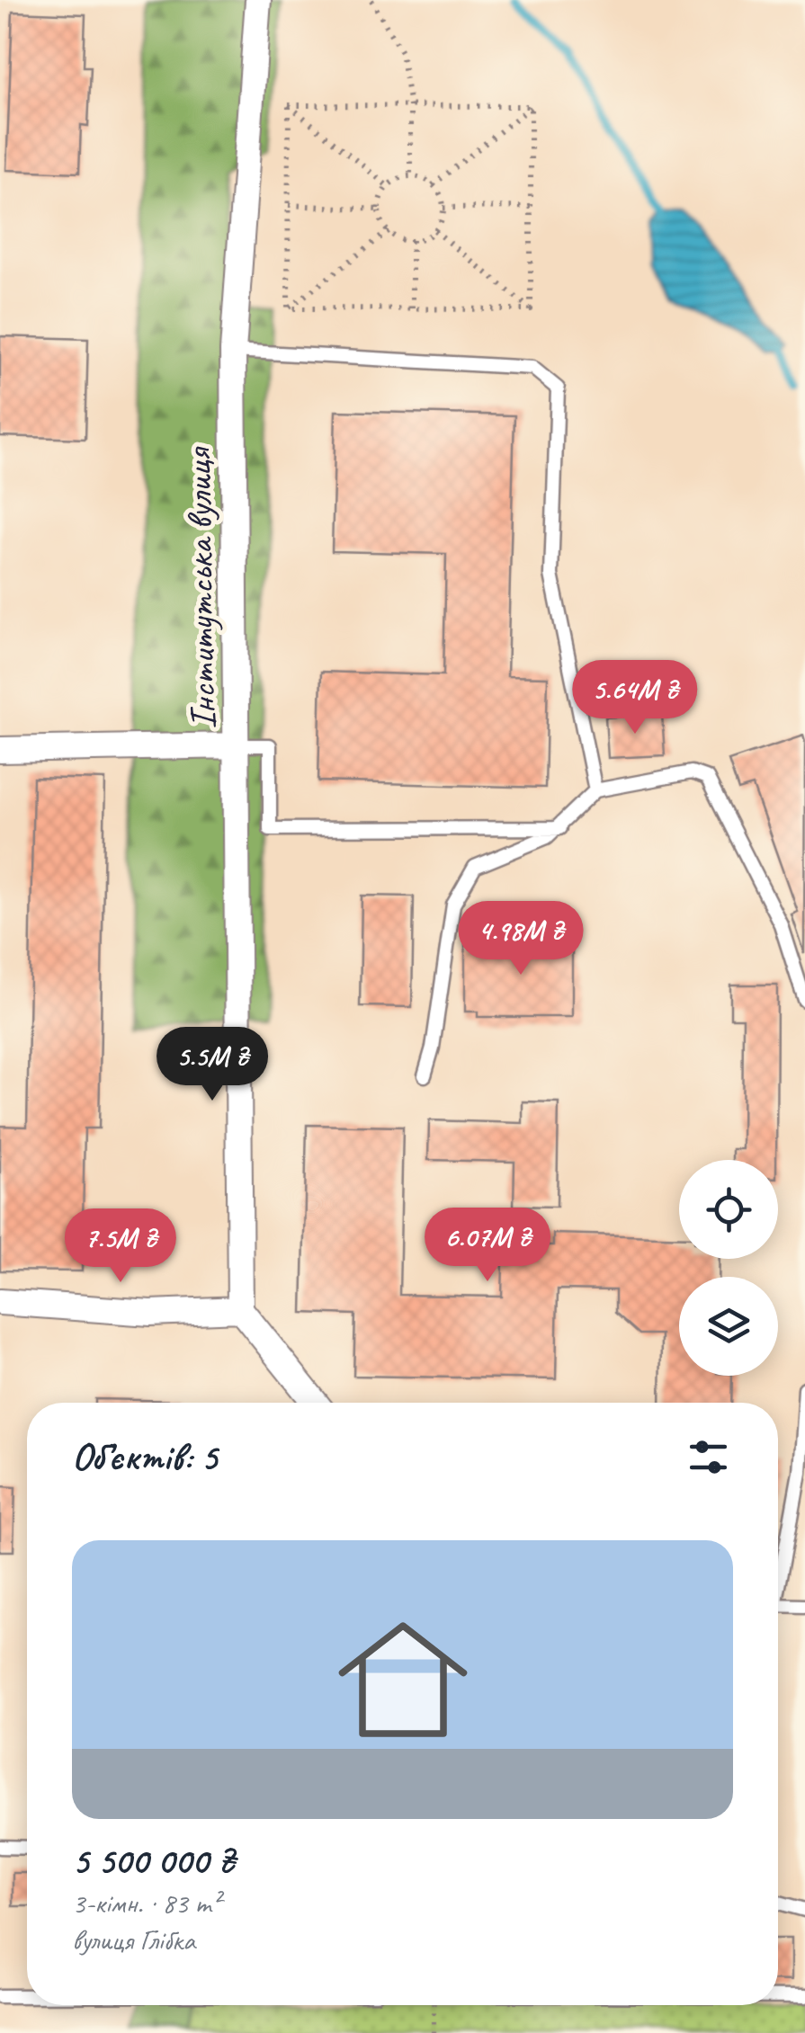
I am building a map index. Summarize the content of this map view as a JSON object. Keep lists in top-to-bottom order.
{
  "streets": {
    "street": ["Інститутська вулиця"]
  },
  "page": {
    "price": [
      "5.64M ₴",
      "4.98M ₴",
      "5.5M ₴",
      "6.07M ₴",
      "7.5M ₴"
    ],
    "heading": "Об’єктів: 5",
    "list": [
      {
        "name": "5 500 000 ₴",
        "note": "3-кімн. · 83 m² · вулиця Глібка"
      }
    ]
  }
}
